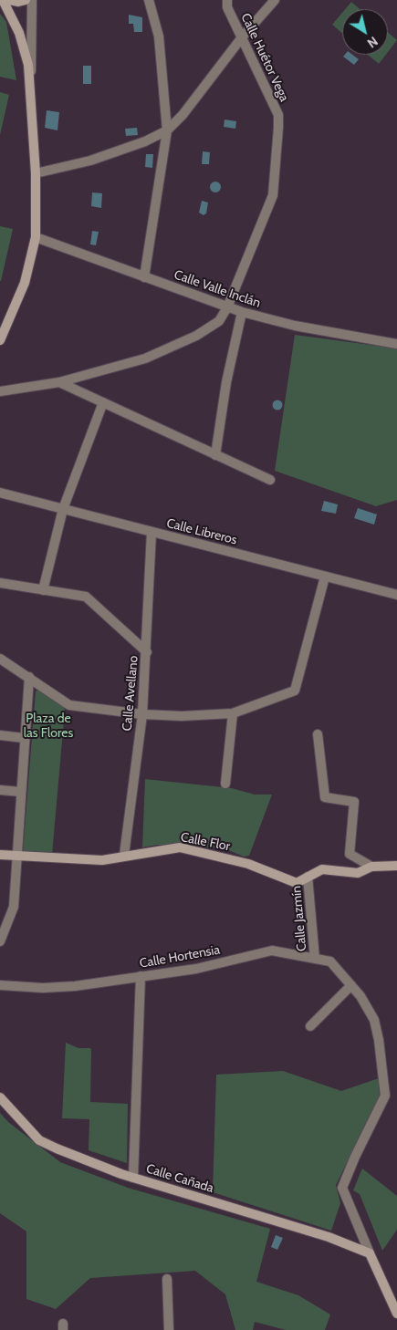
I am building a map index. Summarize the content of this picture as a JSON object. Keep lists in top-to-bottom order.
{
  "streets": {
    "street": [
      "Calle Huétor Vega",
      "Calle Valle Inclán",
      "Calle Libreros",
      "Calle Avellano",
      "Calle Flor",
      "Calle Jazmín",
      "Calle Hortensia",
      "Calle Cañada"
    ]
  },
  "crossings": [
    ["Calle Huétor Vega", "Calle Valle Inclán"],
    ["Calle Libreros", "Calle Avellano"],
    ["Calle Avellano", "Calle Flor"],
    ["Calle Flor", "Calle Jazmín"],
    ["Calle Jazmín", "Calle Hortensia"],
    ["Calle Hortensia", "Calle Cañada"]
  ],
  "parks": ["Plaza de las Flores"],
  "north": "bottom right"
}
